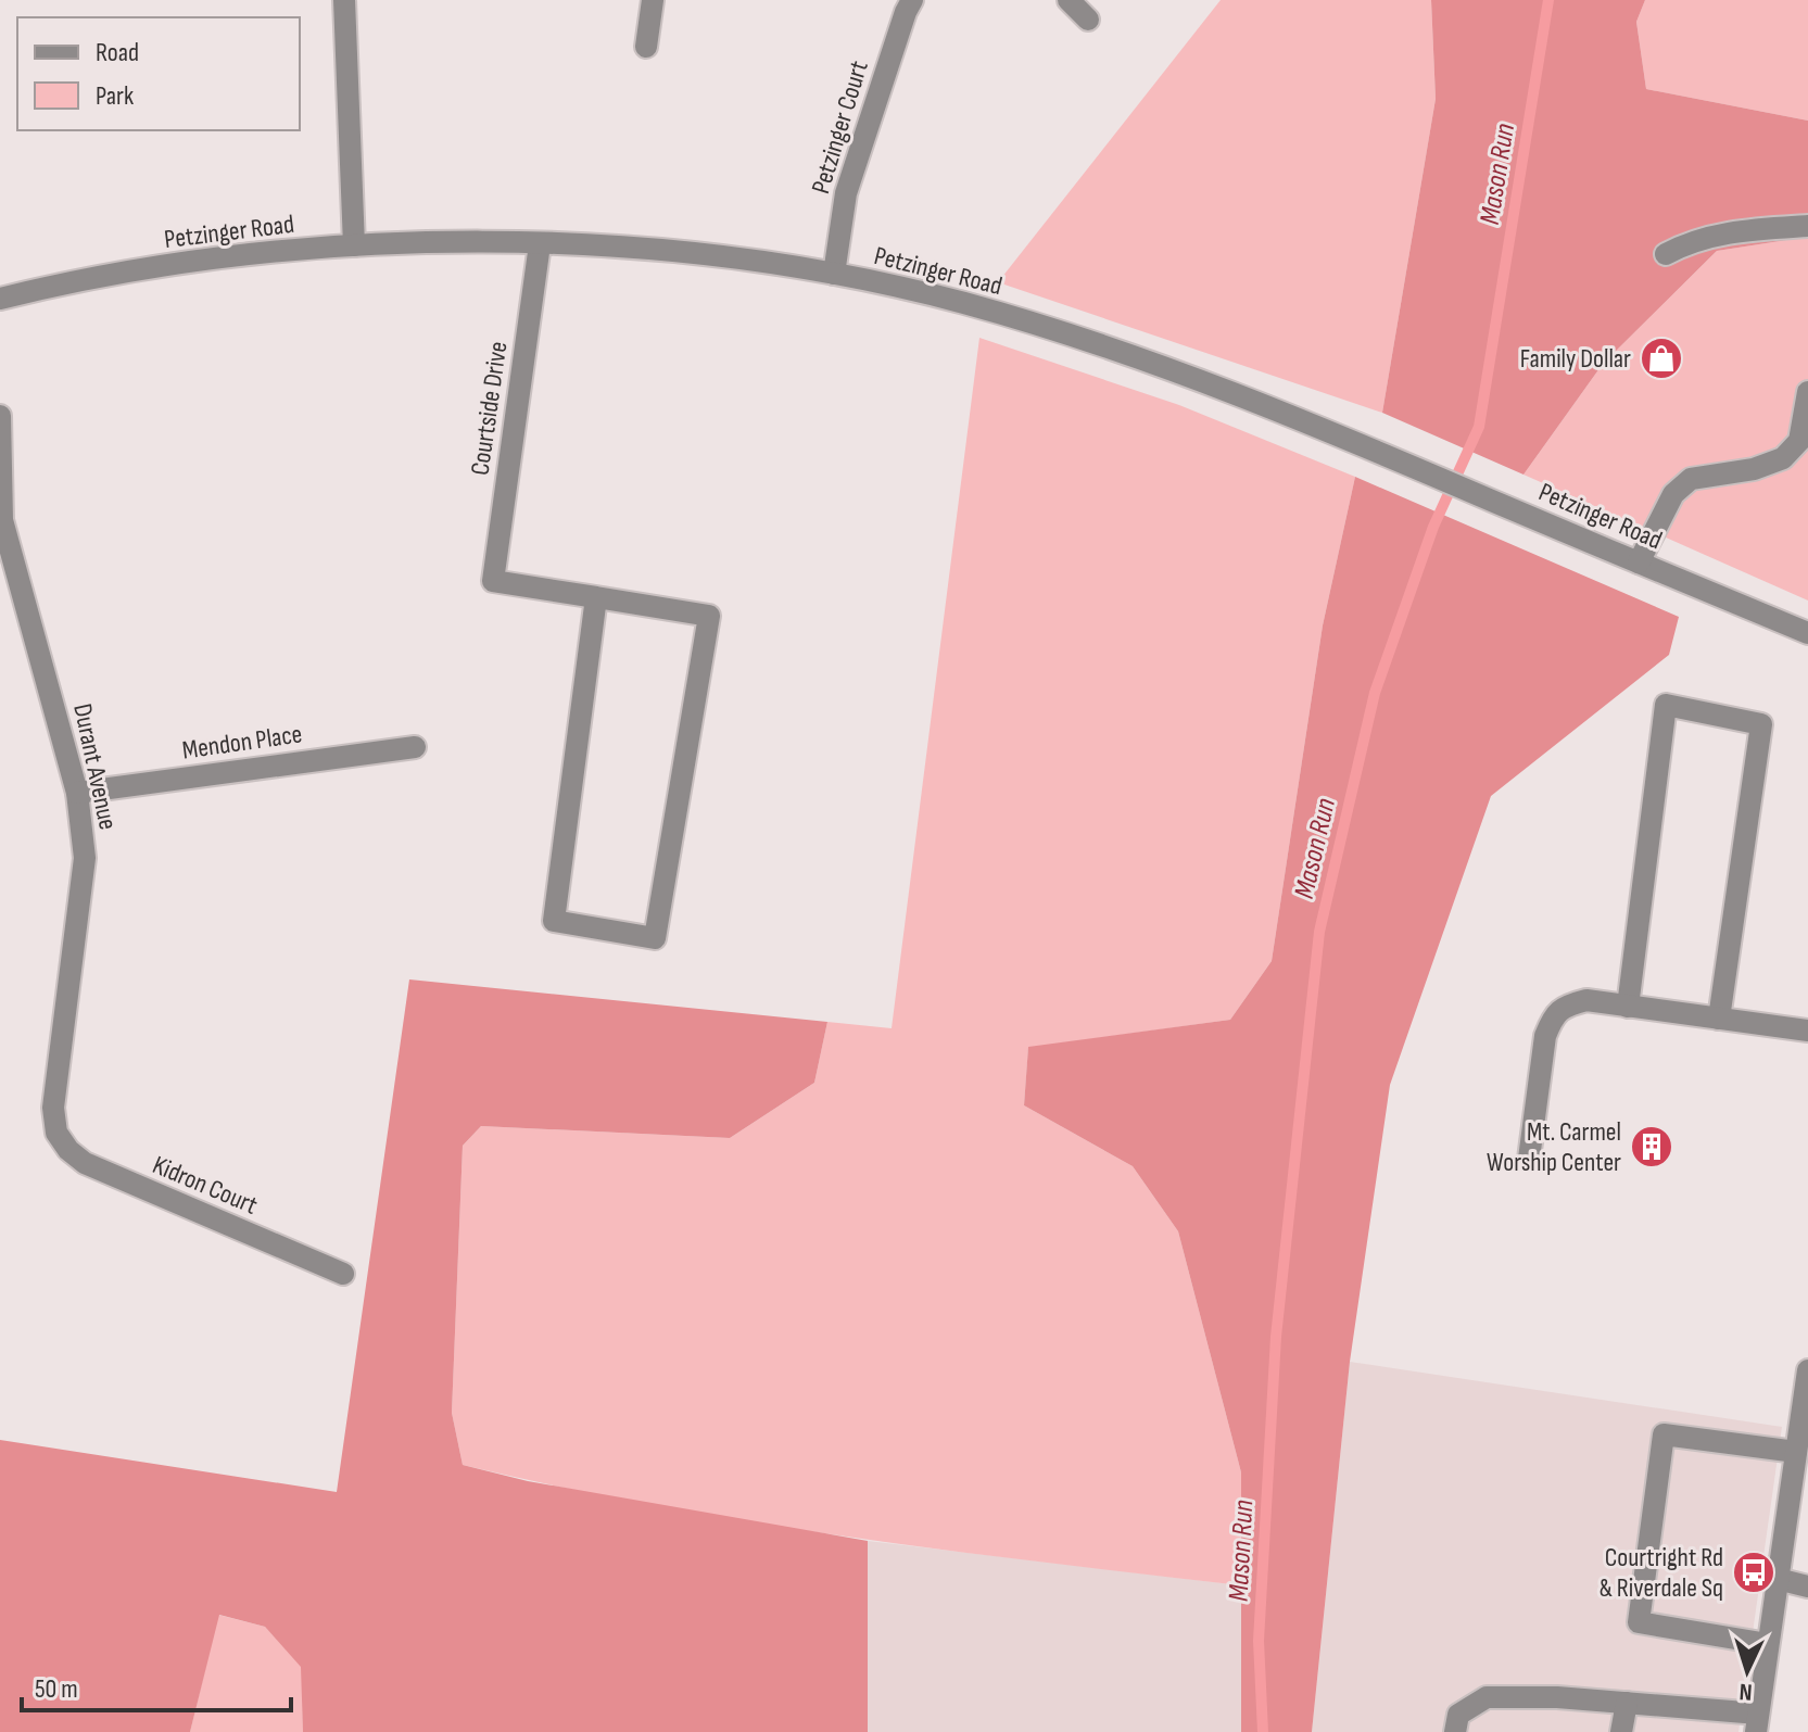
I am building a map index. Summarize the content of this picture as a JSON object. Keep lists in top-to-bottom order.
{
  "streets": {
    "street": [
      "Petzinger Court",
      "Petzinger Road",
      "Courtside Drive",
      "Mendon Place",
      "Durant Avenue",
      "Kidron Court"
    ]
  },
  "crossings": [
    ["Petzinger Court", "Petzinger Road"],
    ["Petzinger Road", "Courtside Drive"],
    ["Mendon Place", "Durant Avenue"],
    ["Durant Avenue", "Kidron Court"]
  ],
  "water": ["Mason Run"],
  "places": {
    "shop": ["Family Dollar"],
    "building": ["Mt. Carmel Worship Center"],
    "bus stop": ["Courtright Rd & Riverdale Sq"]
  },
  "legend": ["Road", "Park"],
  "scale_bar": "50 m",
  "north": "bottom"
}
